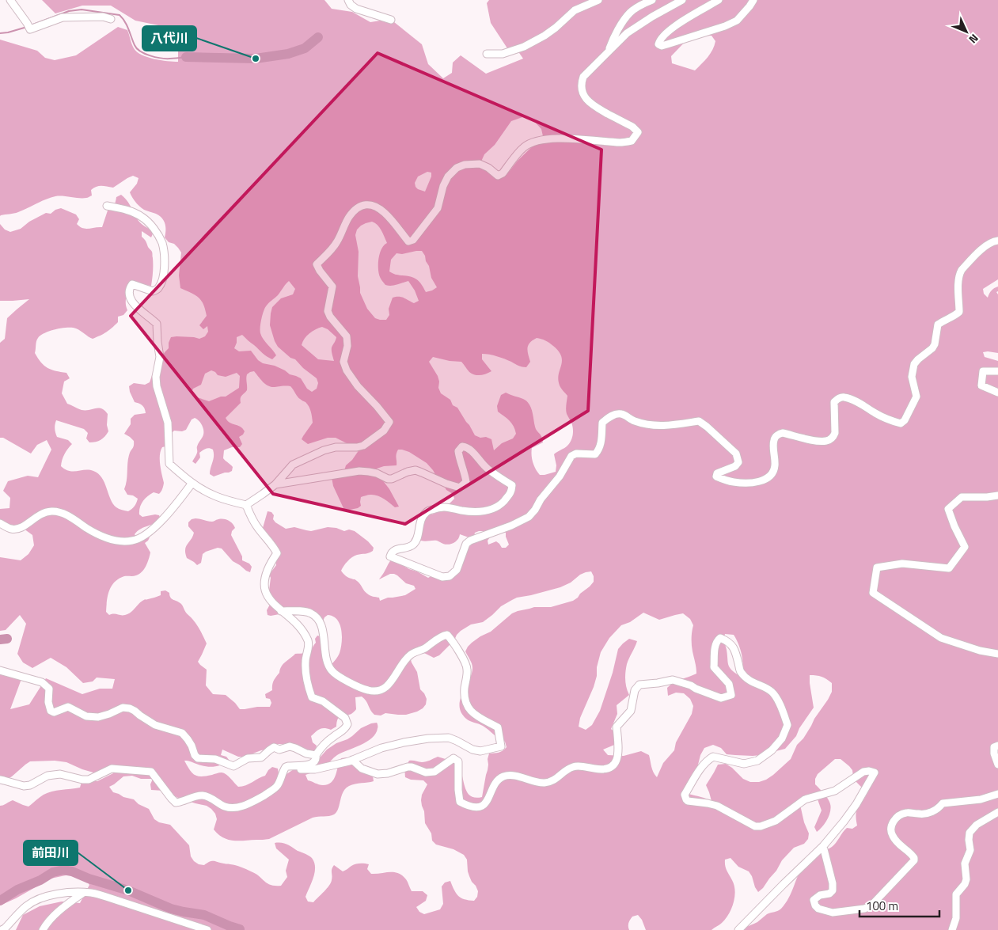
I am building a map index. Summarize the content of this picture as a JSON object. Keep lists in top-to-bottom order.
{
  "places": ["八代川", "前田川"],
  "scale_bar": "100 m",
  "north": "bottom right"
}
